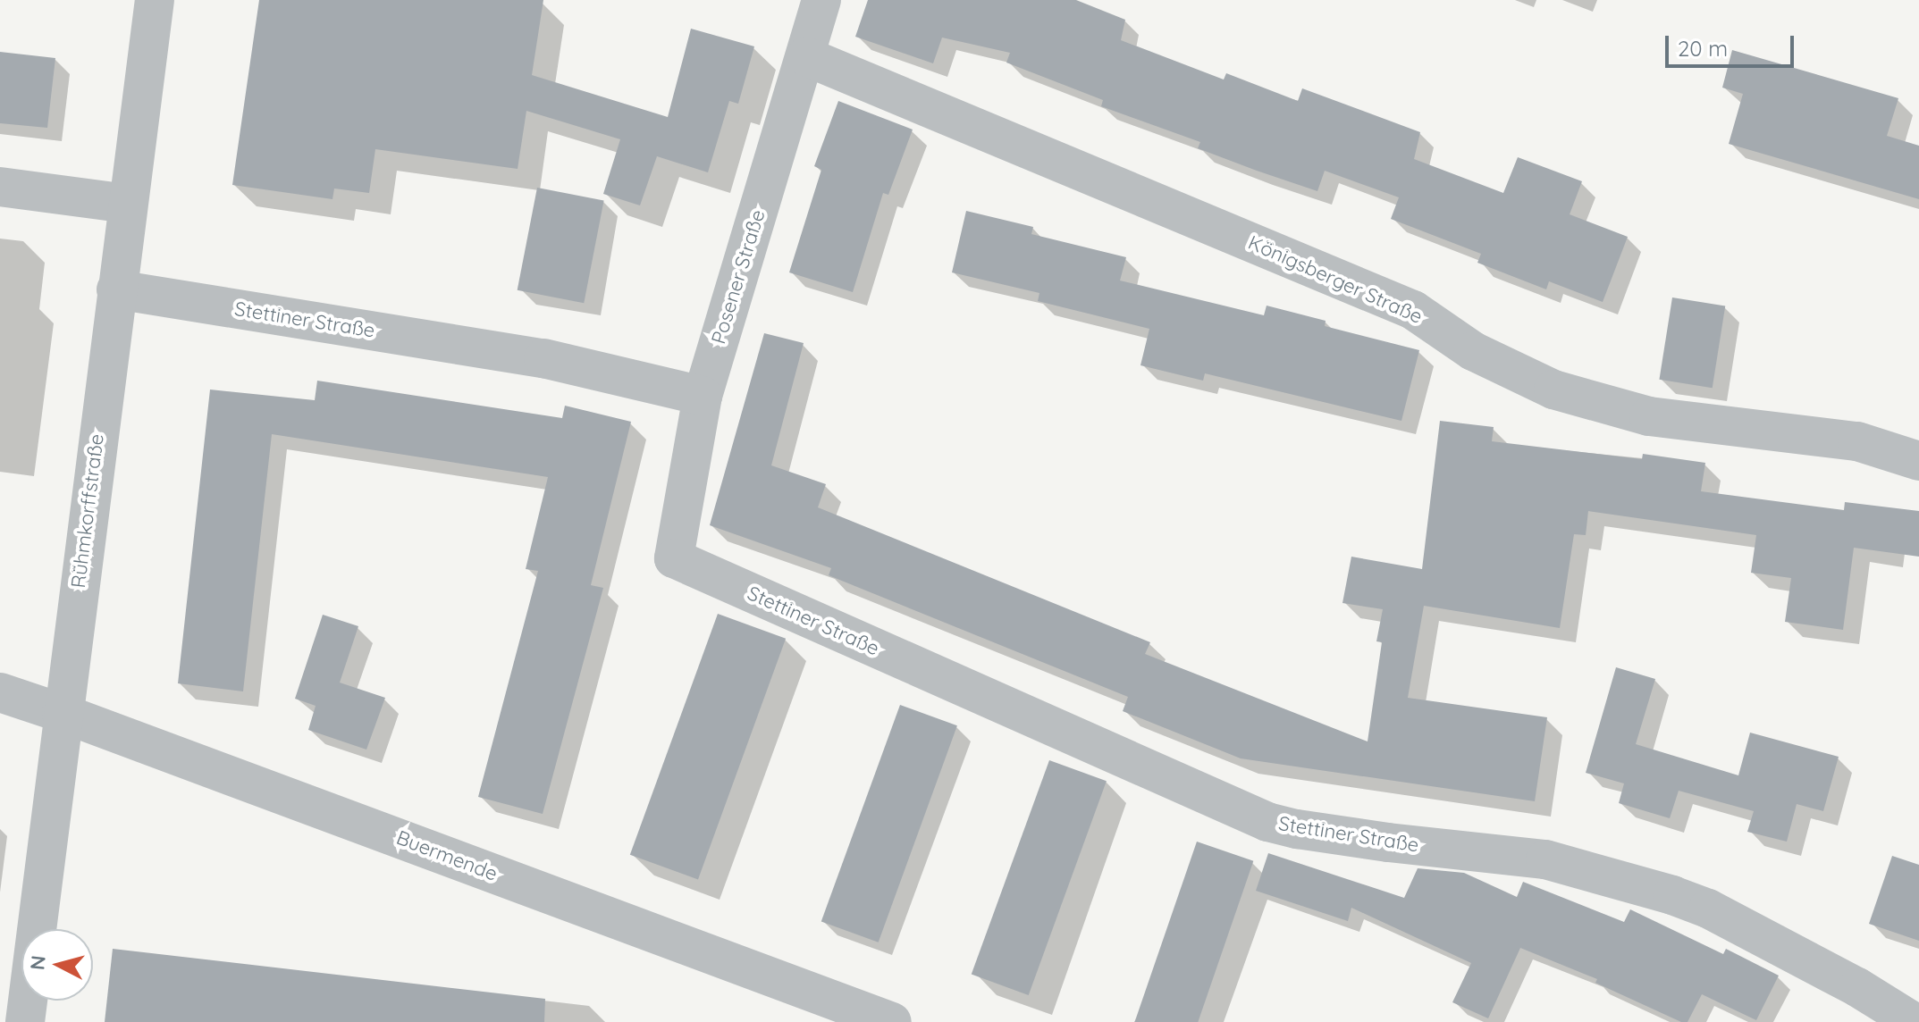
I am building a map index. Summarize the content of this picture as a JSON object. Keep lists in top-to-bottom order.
{
  "streets": {
    "street": [
      "Posener Straße",
      "Königsberger Straße",
      "Stettiner Straße",
      "Rühmkorffstraße",
      "Buermende"
    ]
  },
  "crossings": [
    ["Posener Straße", "Königsberger Straße"],
    ["Posener Straße", "Stettiner Straße"],
    ["Stettiner Straße", "Rühmkorffstraße"],
    ["Rühmkorffstraße", "Buermende"]
  ],
  "scale_bar": "20 m",
  "north": "left"
}
